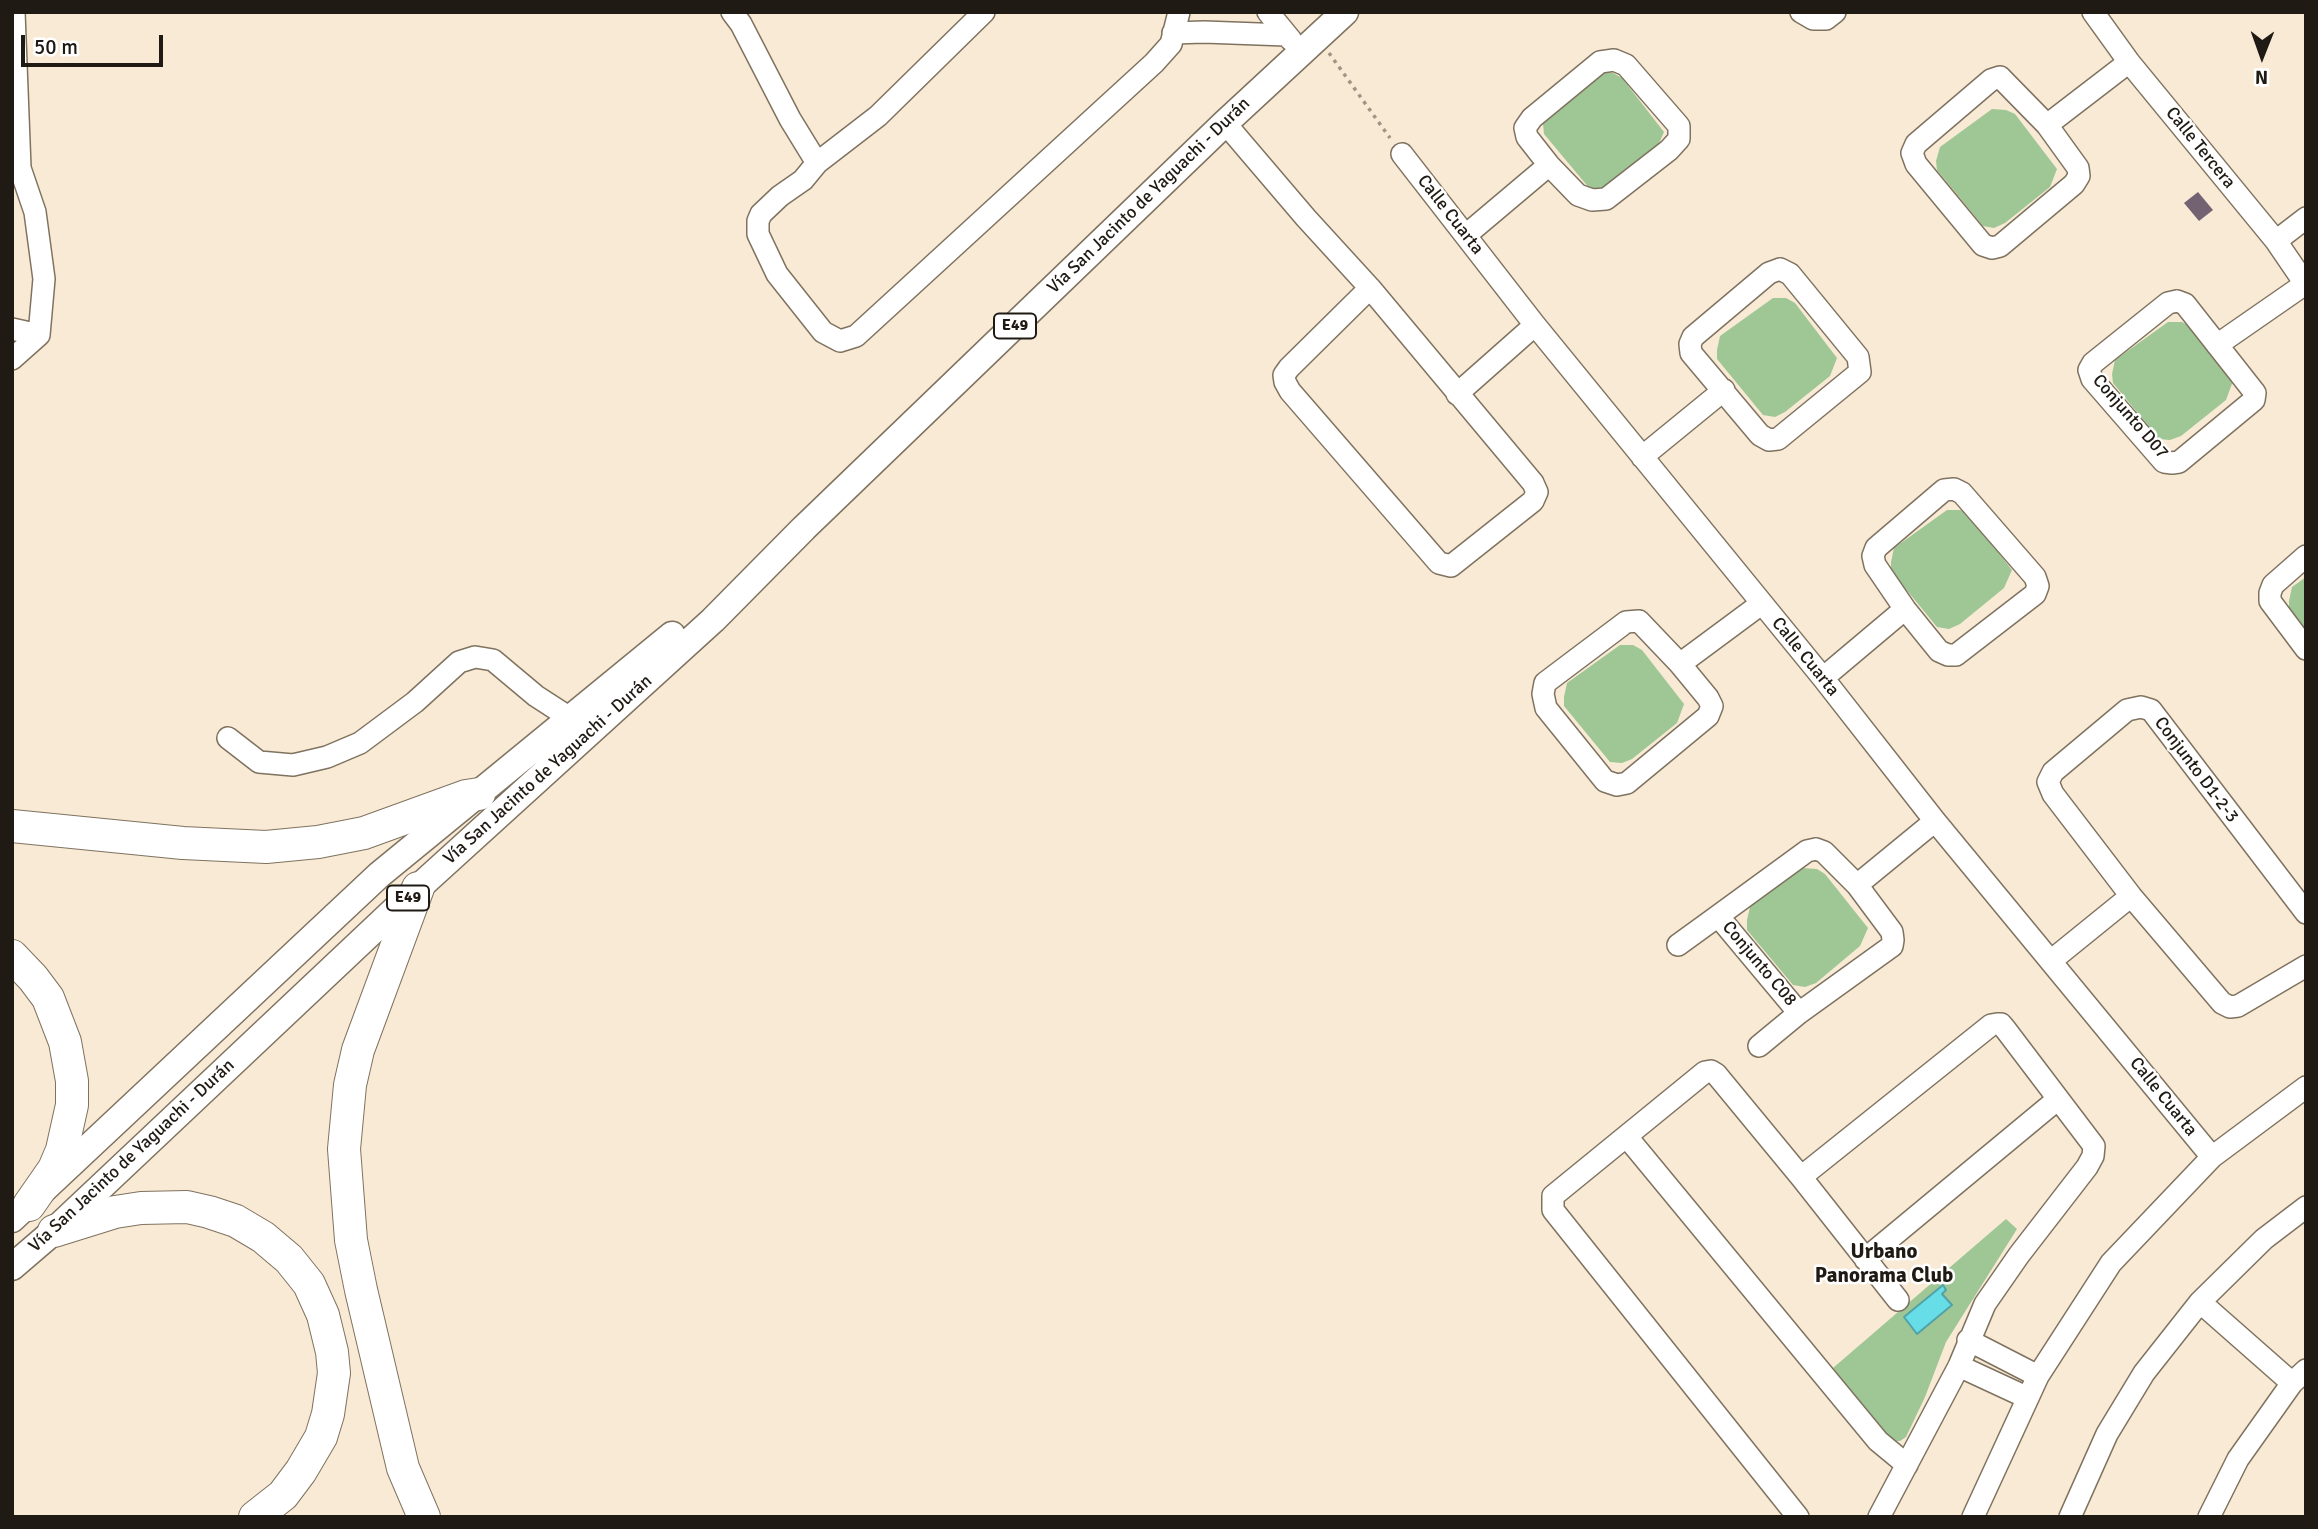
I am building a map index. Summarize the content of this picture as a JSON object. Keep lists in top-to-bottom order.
{
  "streets": {
    "main road": ["Vía San Jacinto de Yaguachi - Durán", "E49"],
    "street": [
      "Calle Tercera",
      "Calle Cuarta",
      "Conjunto D07",
      "Conjunto D1-2-3",
      "Conjunto C08"
    ]
  },
  "districts": ["Urbano Panorama Club"],
  "scale_bar": "50 m",
  "north": "bottom"
}
